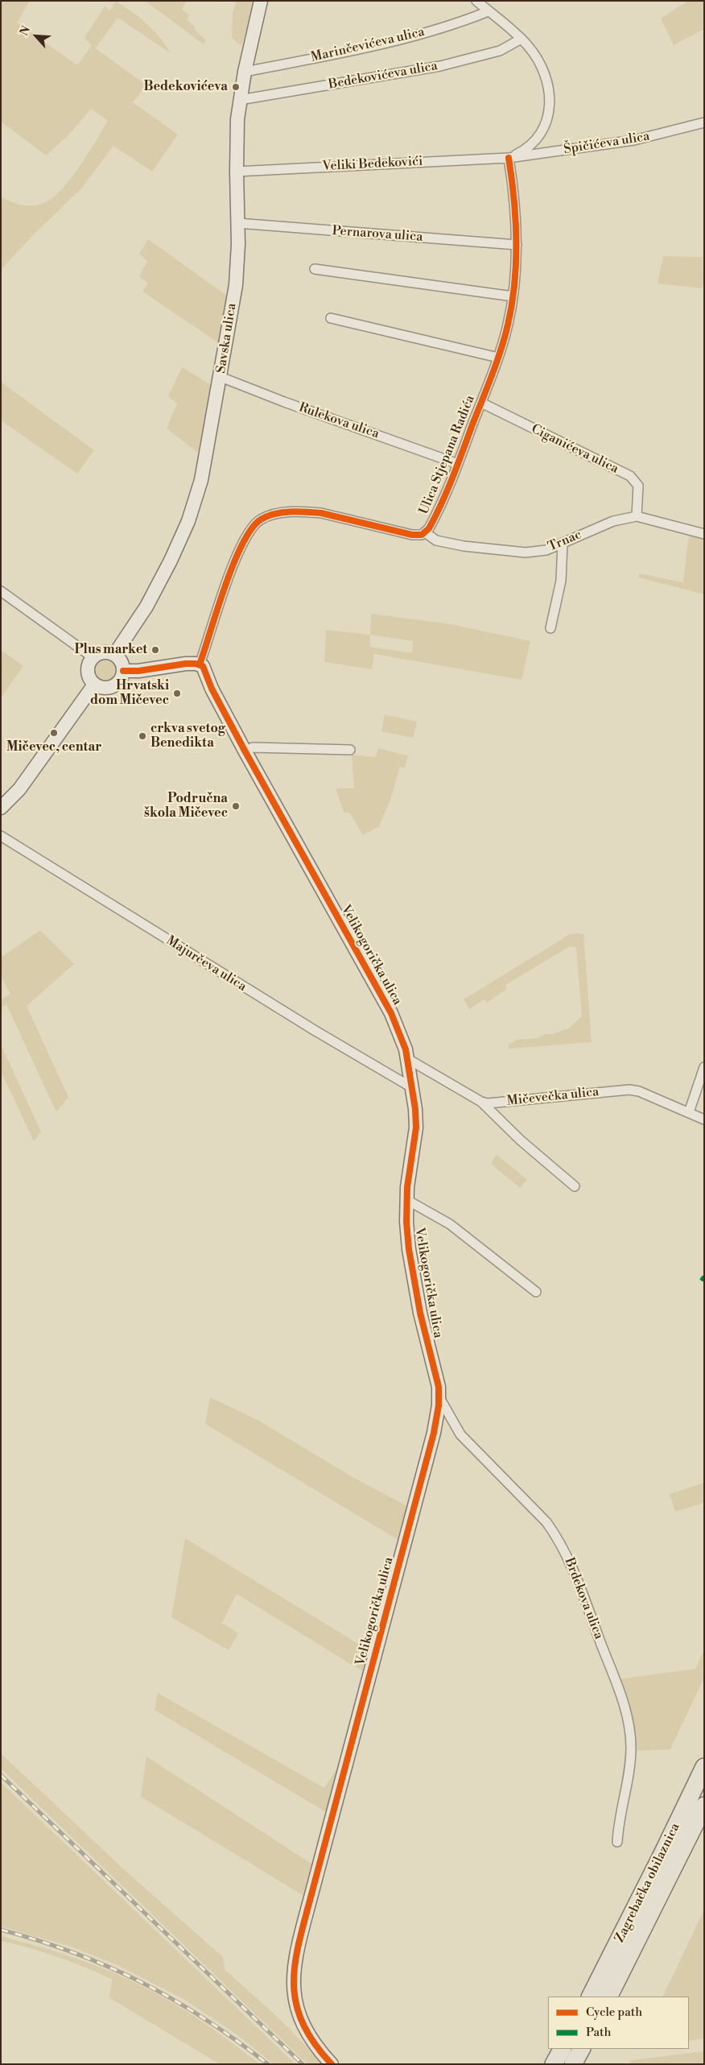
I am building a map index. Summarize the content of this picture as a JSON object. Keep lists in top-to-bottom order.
{
  "streets": {
    "highway": ["Zagrebačka obilaznica"],
    "street": [
      "Marinčevićeva ulica",
      "Bedekovićeva ulica",
      "Špičićeva ulica",
      "Veliki Bedekovići",
      "Pernarova ulica",
      "Savska ulica",
      "Rulekova ulica",
      "Ciganićeva ulica",
      "Ulica Stjepana Radića",
      "Trnac",
      "Velikogorička ulica",
      "Majurčeva ulica",
      "Mičevečka ulica",
      "Brdekova ulica"
    ]
  },
  "crossings": [
    ["Marinčevićeva ulica", "Savska ulica"],
    ["Bedekovićeva ulica", "Savska ulica"],
    ["Špičićeva ulica", "Veliki Bedekovići"],
    ["Špičićeva ulica", "Ulica Stjepana Radića"],
    ["Veliki Bedekovići", "Savska ulica"],
    ["Veliki Bedekovići", "Ulica Stjepana Radića"],
    ["Pernarova ulica", "Savska ulica"],
    ["Pernarova ulica", "Ulica Stjepana Radića"],
    ["Savska ulica", "Rulekova ulica"],
    ["Rulekova ulica", "Ulica Stjepana Radića"],
    ["Ciganićeva ulica", "Ulica Stjepana Radića"],
    ["Ciganićeva ulica", "Trnac"],
    ["Ulica Stjepana Radića", "Trnac"],
    ["Ulica Stjepana Radića", "Velikogorička ulica"],
    ["Velikogorička ulica", "Majurčeva ulica"],
    ["Velikogorička ulica", "Mičevečka ulica"],
    ["Velikogorička ulica", "Brdekova ulica"]
  ],
  "places": [
    "Bedekovićeva",
    "Plus market",
    "Hrvatski dom Mičevec",
    "Mičevec, centar",
    "crkva svetog Benedikta",
    "Područna škola Mičevec"
  ],
  "legend": ["Cycle path", "Path"],
  "north": "top left"
}
